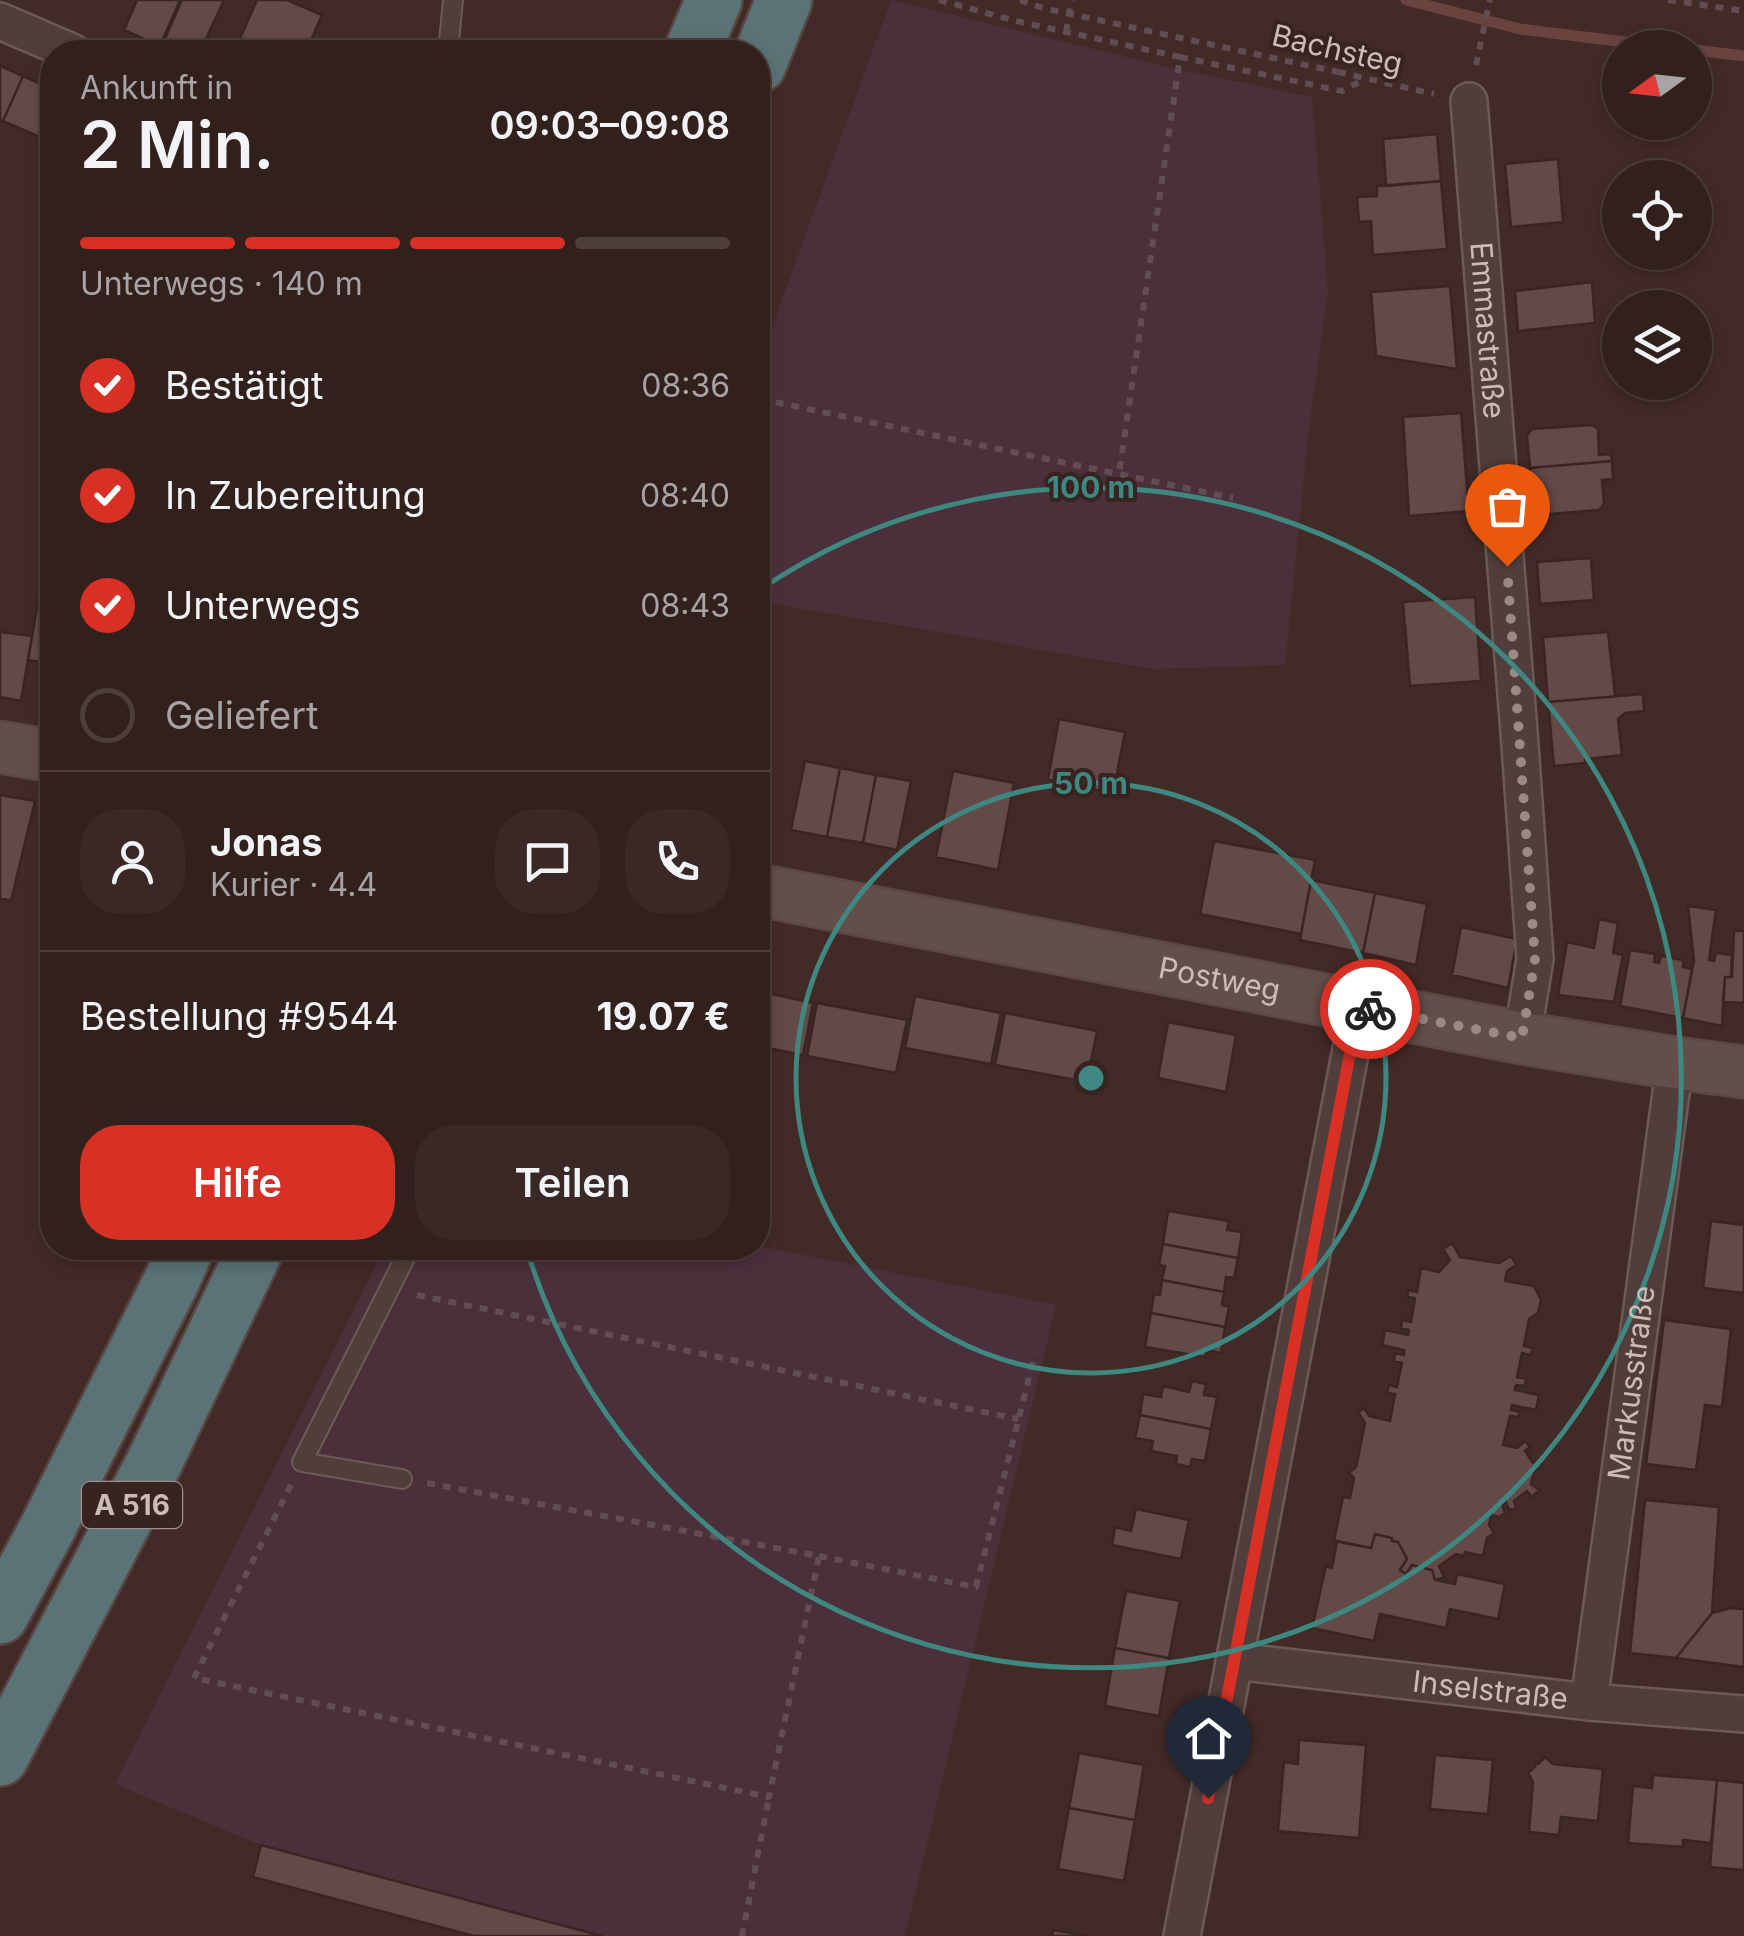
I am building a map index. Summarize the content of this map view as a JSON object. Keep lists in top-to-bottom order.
{
  "streets": {
    "highway": ["A 516"],
    "main road": ["Postweg"],
    "street": ["Emmastraße", "Markusstraße", "Inselstraße"],
    "path": ["Bachsteg"]
  },
  "crossings": [
    ["Bachsteg", "Emmastraße"],
    ["Emmastraße", "Postweg"],
    ["Postweg", "Markusstraße"],
    ["Markusstraße", "Inselstraße"]
  ],
  "north": "left",
  "page": {
    "heading": ["2 Min.", "Ankunft in", "09:03–09:08"],
    "panel": [
      "Jonas",
      "Kurier · 4.4",
      "Bestellung #9544",
      "19.07 €"
    ],
    "bar": "Unterwegs · 140 m",
    "list": [
      ["Bestätigt", "08:36"],
      ["In Zubereitung", "08:40"],
      ["Unterwegs", "08:43"],
      "Geliefert"
    ],
    "buttons": ["Hilfe", "Teilen"]
  },
  "rings": ["100 m", "50 m"]
}
